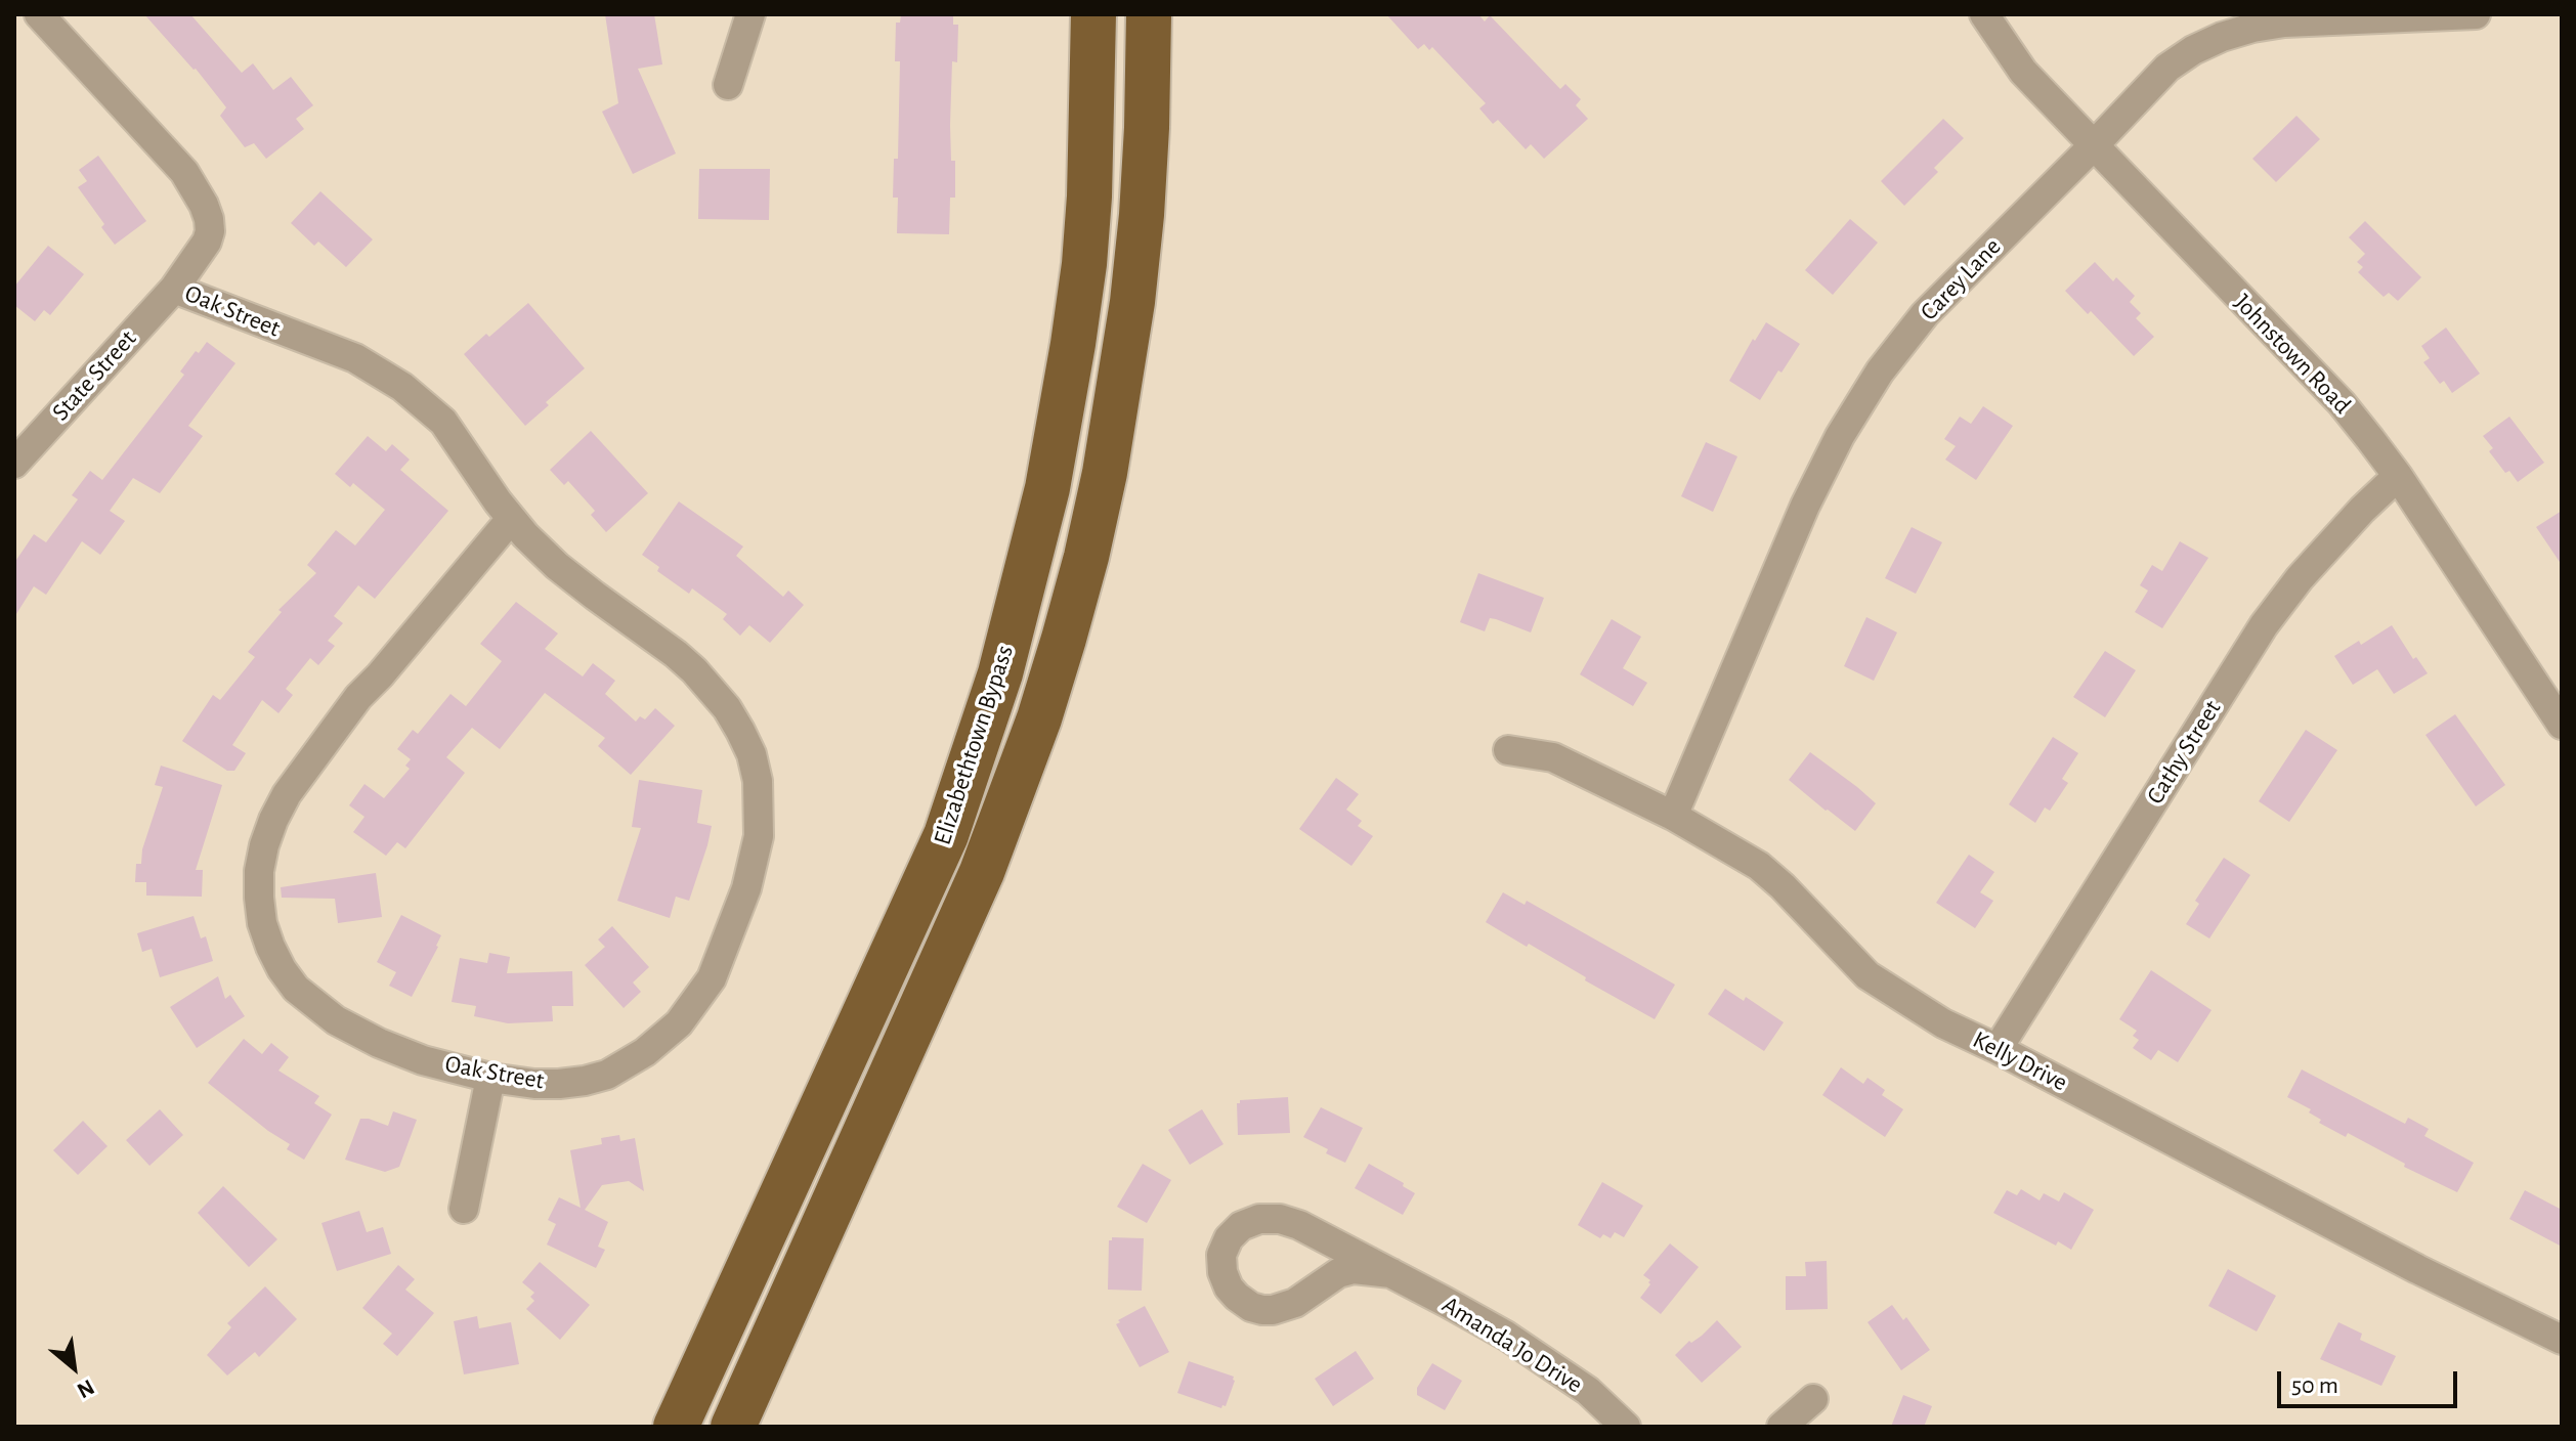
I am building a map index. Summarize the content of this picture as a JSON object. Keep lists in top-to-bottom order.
{
  "streets": {
    "highway": ["Elizabethtown Bypass"],
    "street": [
      "Carey Lane",
      "Oak Street",
      "Johnstown Road",
      "State Street",
      "Cathy Street",
      "Kelly Drive",
      "Amanda Jo Drive"
    ]
  },
  "crossings": [
    ["Carey Lane", "Johnstown Road"],
    ["Carey Lane", "Kelly Drive"],
    ["Oak Street", "State Street"],
    ["Johnstown Road", "Cathy Street"],
    ["Cathy Street", "Kelly Drive"]
  ],
  "scale_bar": "50 m",
  "north": "bottom right"
}
